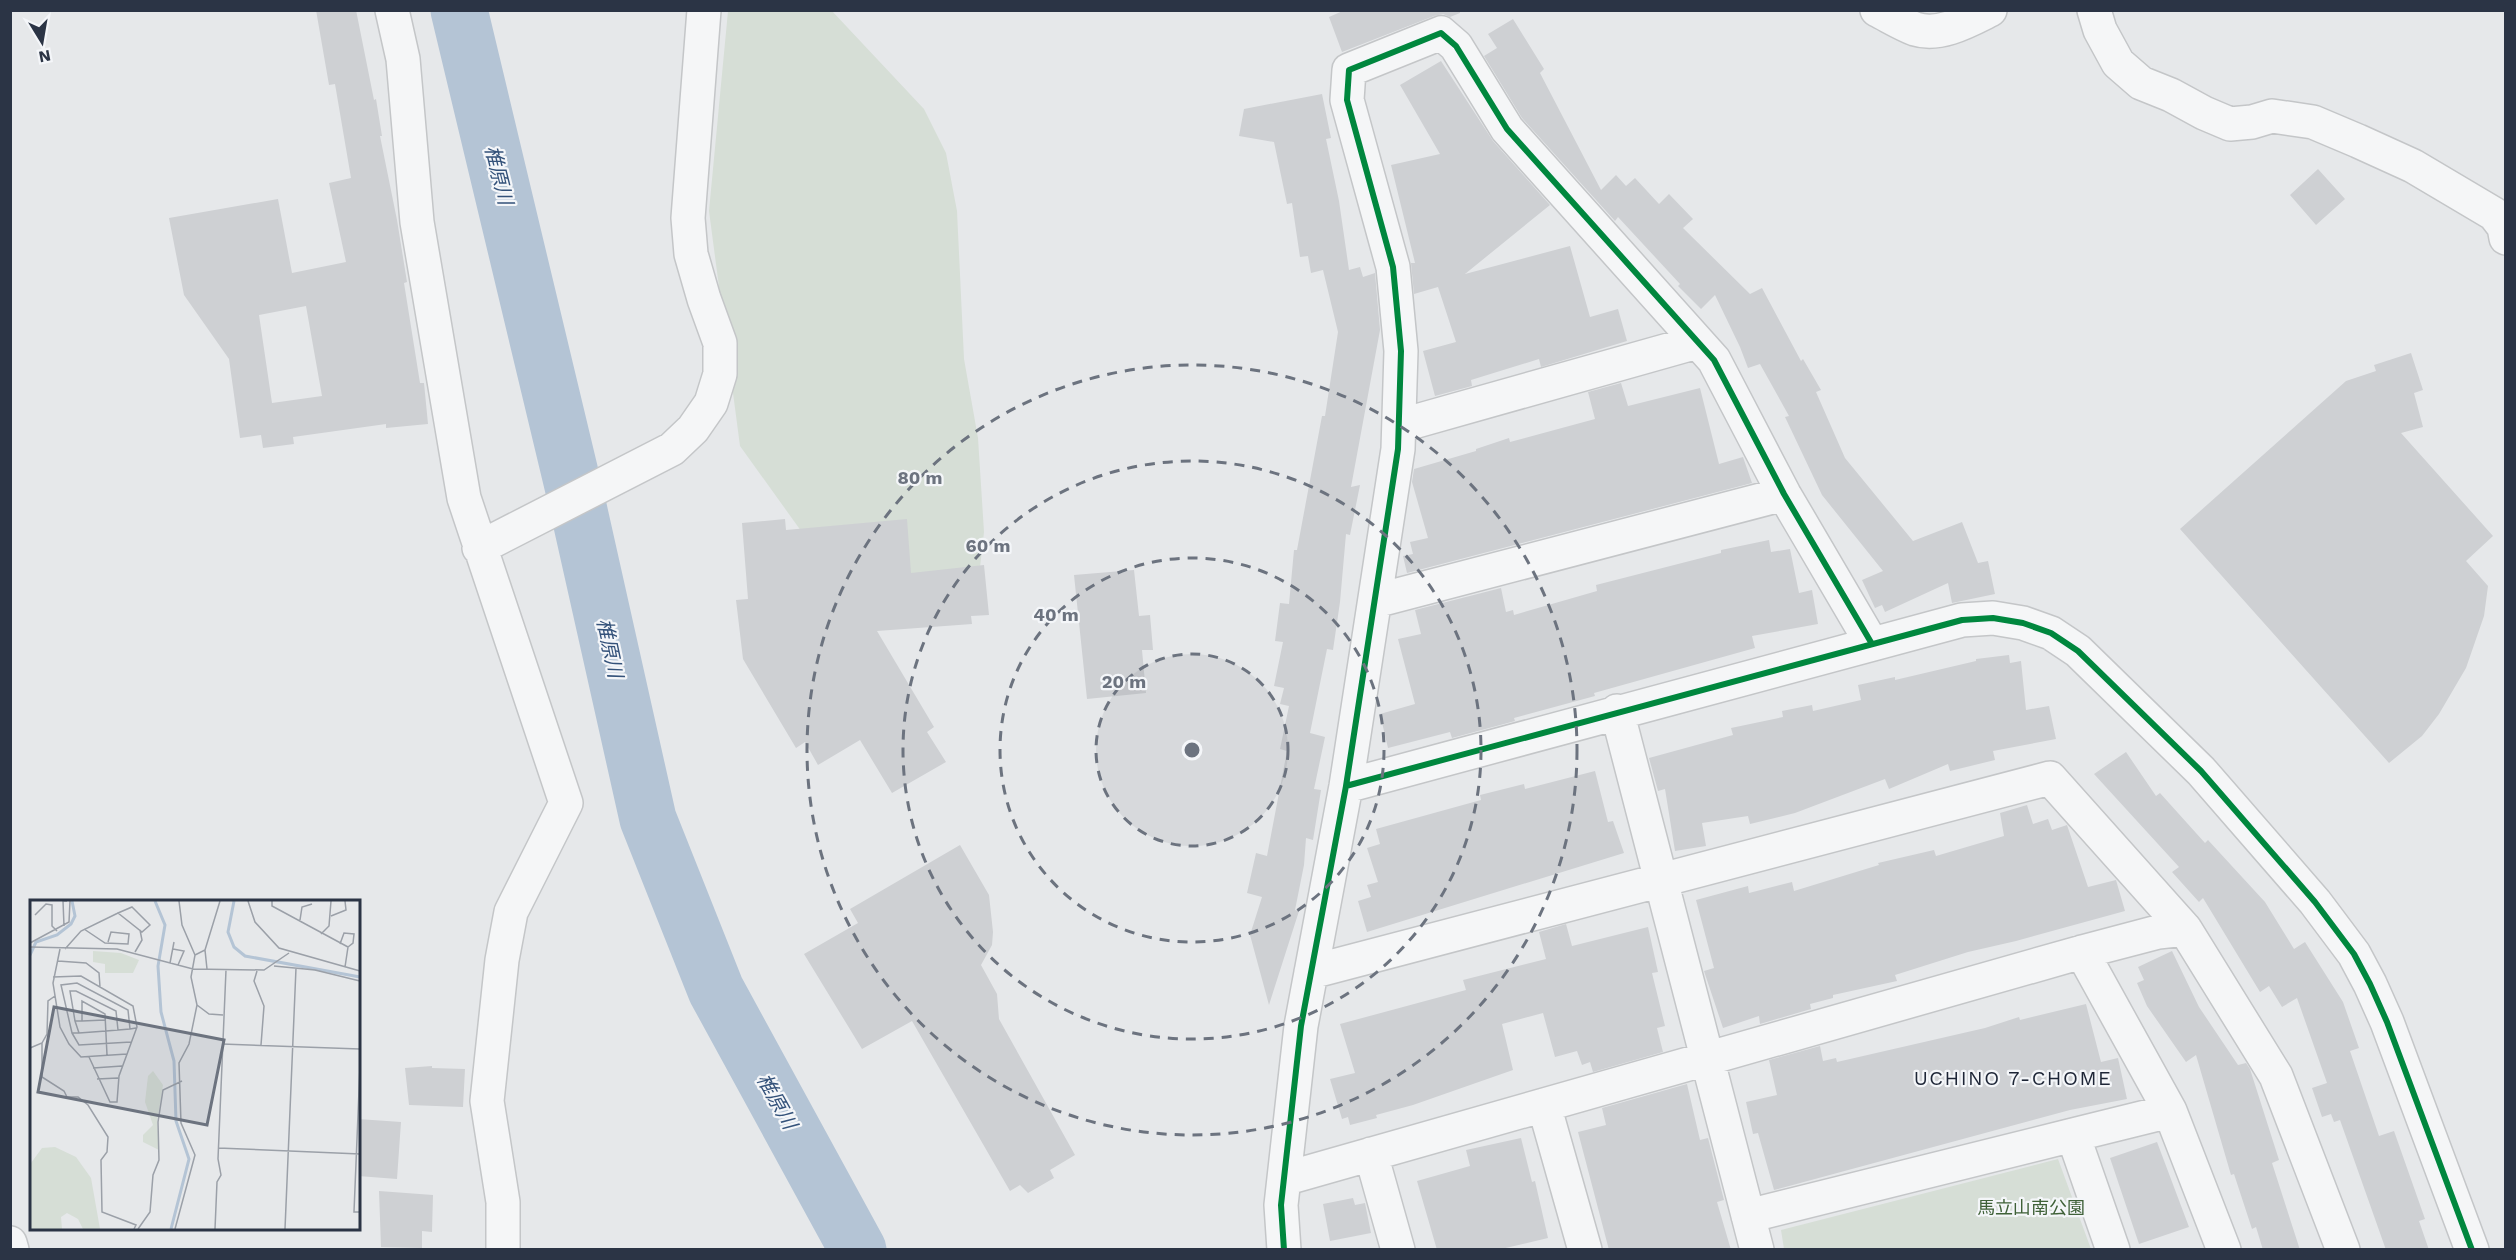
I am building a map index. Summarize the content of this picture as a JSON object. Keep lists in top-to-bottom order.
{
  "districts": ["UCHINO 7-CHOME"],
  "water": ["椎原川"],
  "parks": ["馬立山南公園"],
  "north": "bottom",
  "rings": [
    "80 m",
    "60 m",
    "40 m",
    "20 m"
  ]
}
